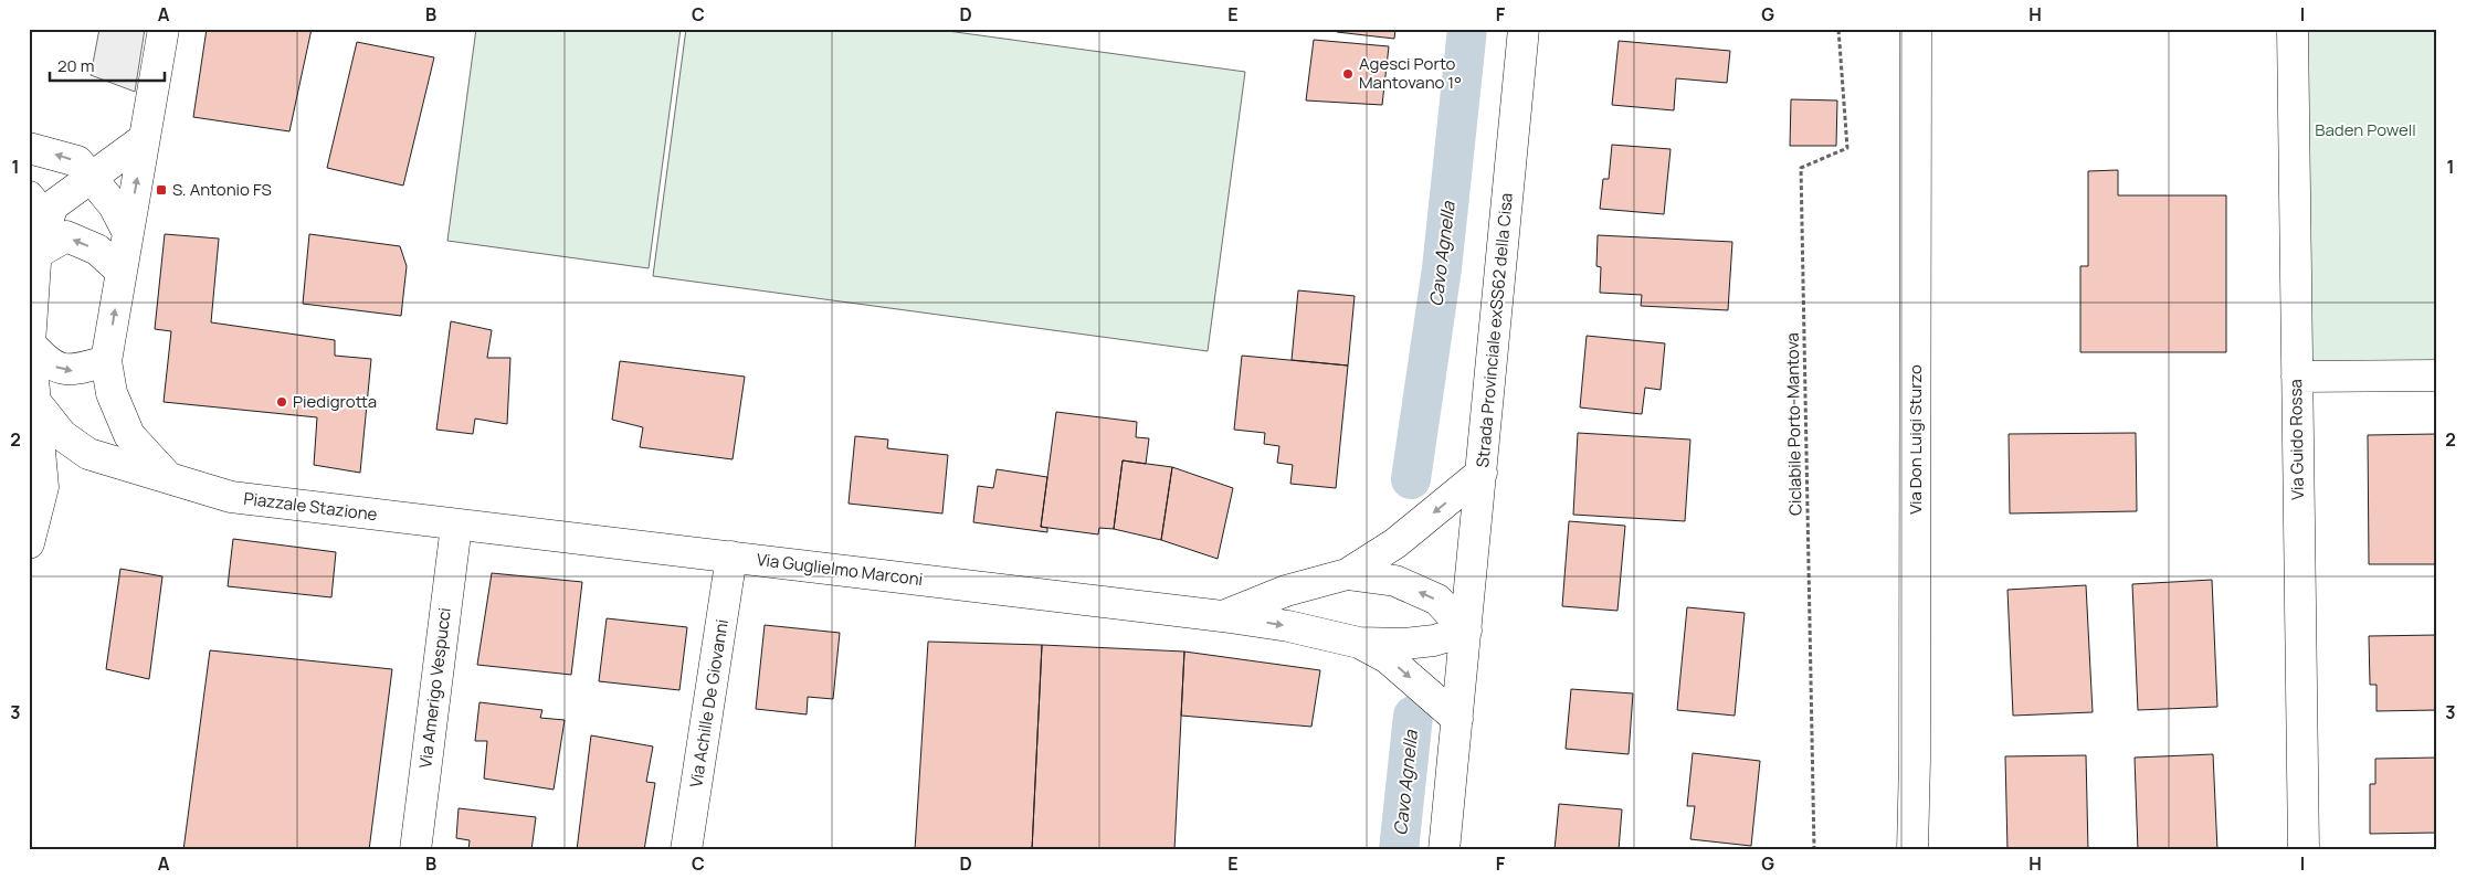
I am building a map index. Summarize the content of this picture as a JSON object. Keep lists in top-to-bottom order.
{
  "streets": {
    "street": [
      "Strada Provinciale exSS62 della Cisa",
      "Via Don Luigi Sturzo",
      "Via Guido Rossa",
      "Piazzale Stazione",
      "Via Guglielmo Marconi",
      "Via Amerigo Vespucci",
      "Via Achille De Giovanni"
    ],
    "path": ["Ciclabile Porto-Mantova"]
  },
  "crossings": [
    ["Strada Provinciale exSS62 della Cisa", "Via Guglielmo Marconi"],
    ["Piazzale Stazione", "Via Guglielmo Marconi"],
    ["Piazzale Stazione", "Via Amerigo Vespucci"],
    ["Via Guglielmo Marconi", "Via Amerigo Vespucci"],
    ["Via Guglielmo Marconi", "Via Achille De Giovanni"]
  ],
  "water": ["Cavo Agnella"],
  "parks": ["Baden Powell"],
  "places": {
    "other": ["Agesci Porto Mantovano 1°", "Piedigrotta"],
    "transit": ["S. Antonio FS"]
  },
  "scale_bar": "20 m",
  "grid": {
    "columns": [
      "A",
      "B",
      "C",
      "D",
      "E",
      "F",
      "G",
      "H",
      "I"
    ],
    "rows": ["1", "2", "3"]
  }
}
